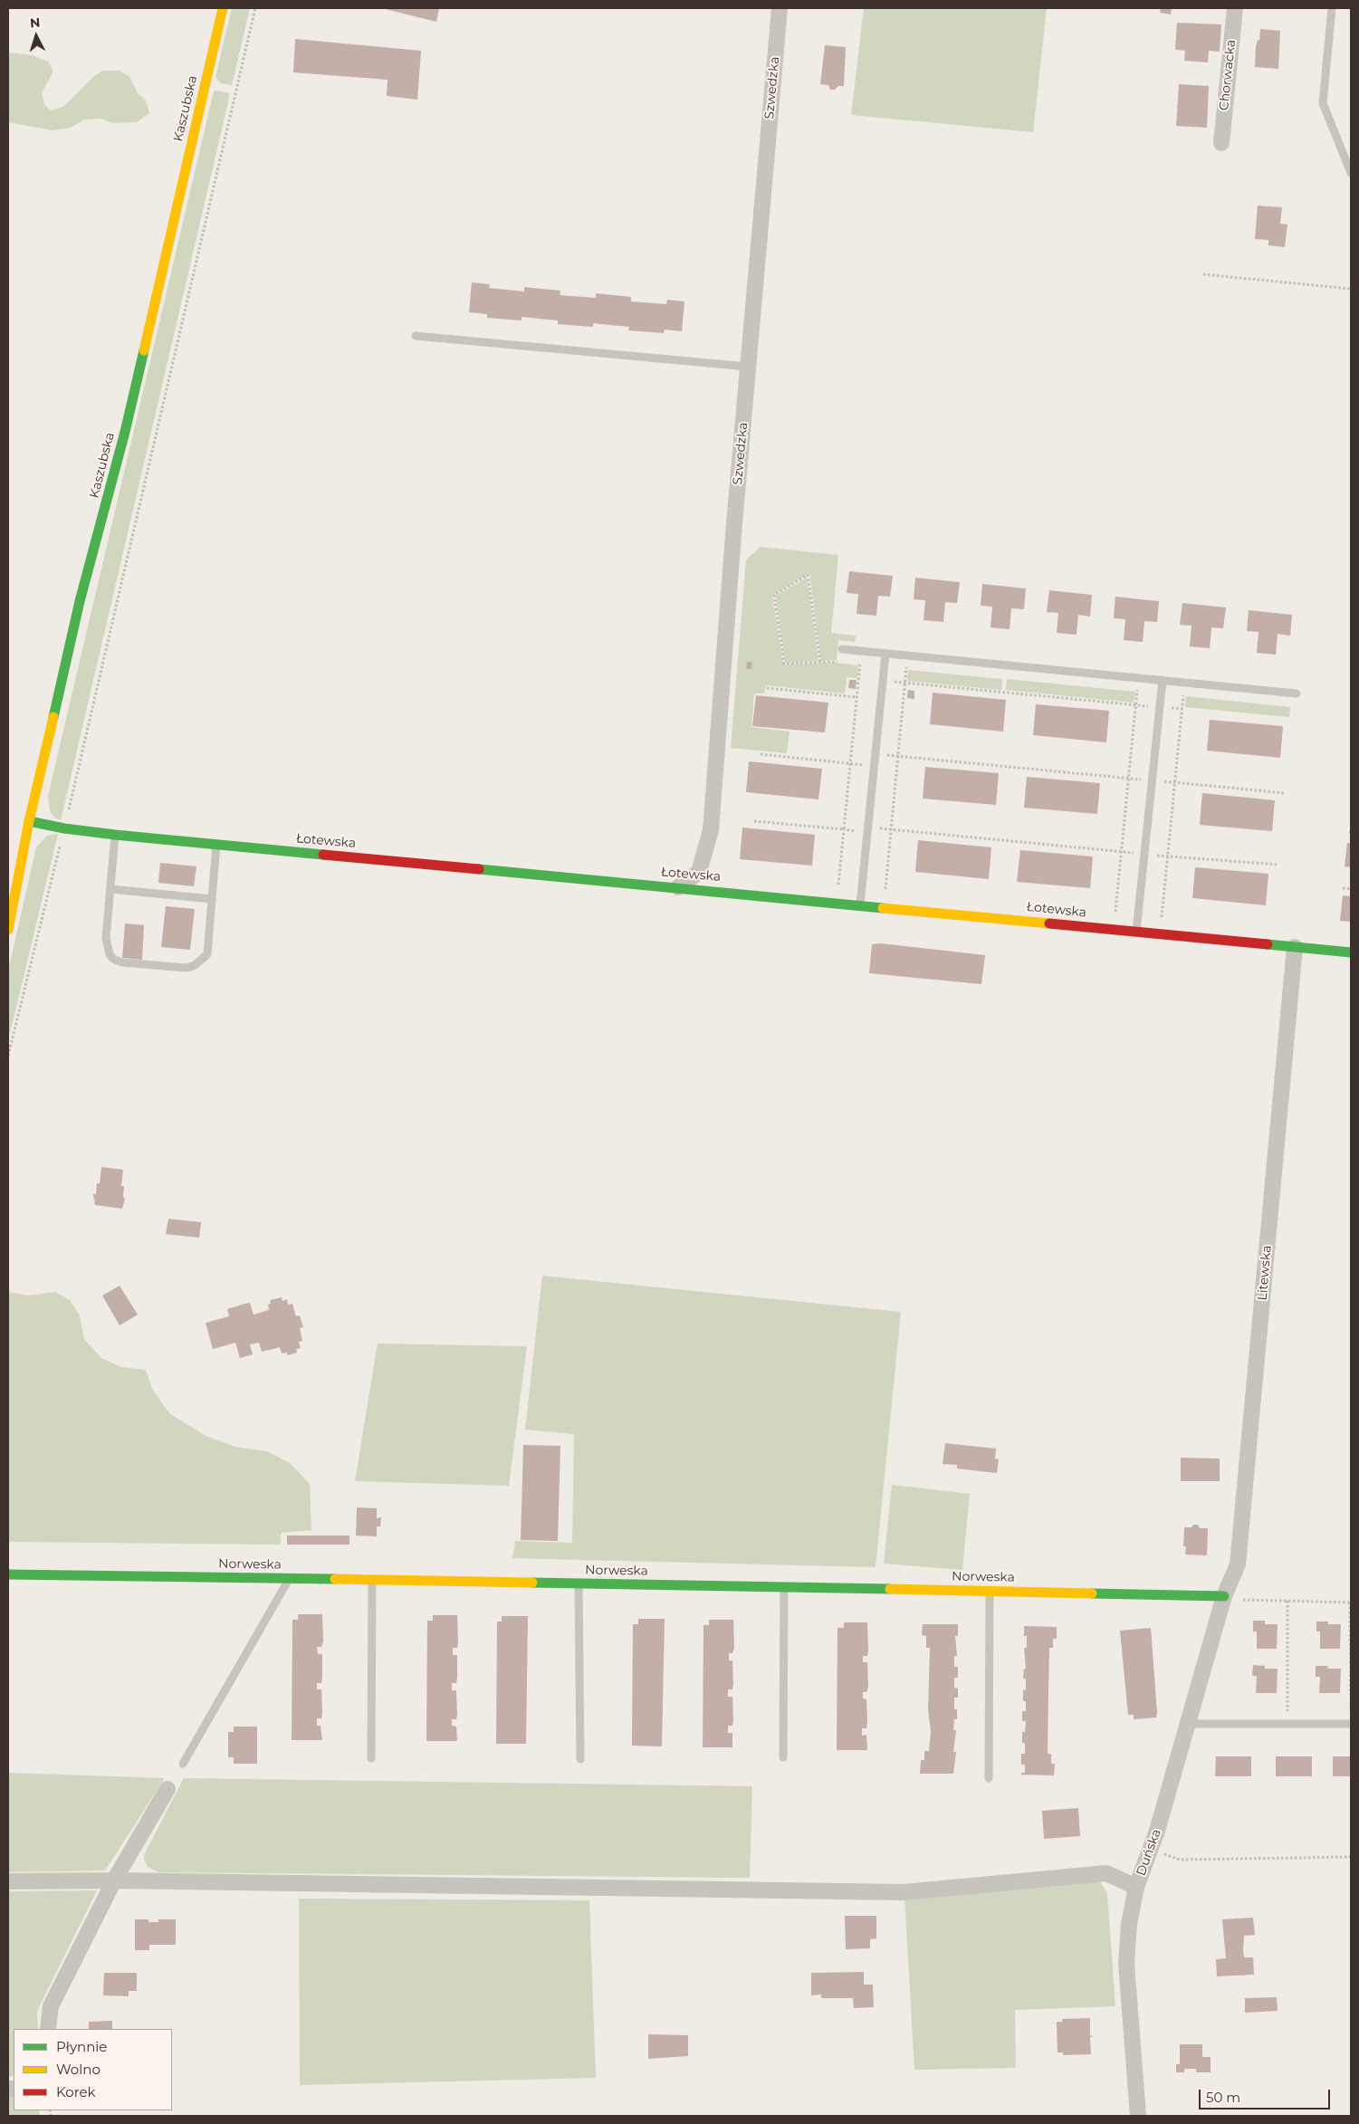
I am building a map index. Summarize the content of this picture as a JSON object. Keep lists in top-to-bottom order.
{
  "streets": {
    "street": [
      "Chorwacka",
      "Szwedzka",
      "Kaszubska",
      "Łotewska",
      "Litewska",
      "Norweska",
      "Duńska"
    ]
  },
  "crossings": [
    ["Szwedzka", "Łotewska"],
    ["Kaszubska", "Łotewska"],
    ["Łotewska", "Litewska"],
    ["Litewska", "Norweska"],
    ["Litewska", "Duńska"],
    ["Norweska", "Duńska"]
  ],
  "legend": ["Płynnie", "Wolno", "Korek"],
  "scale_bar": "50 m",
  "north": "top"
}
